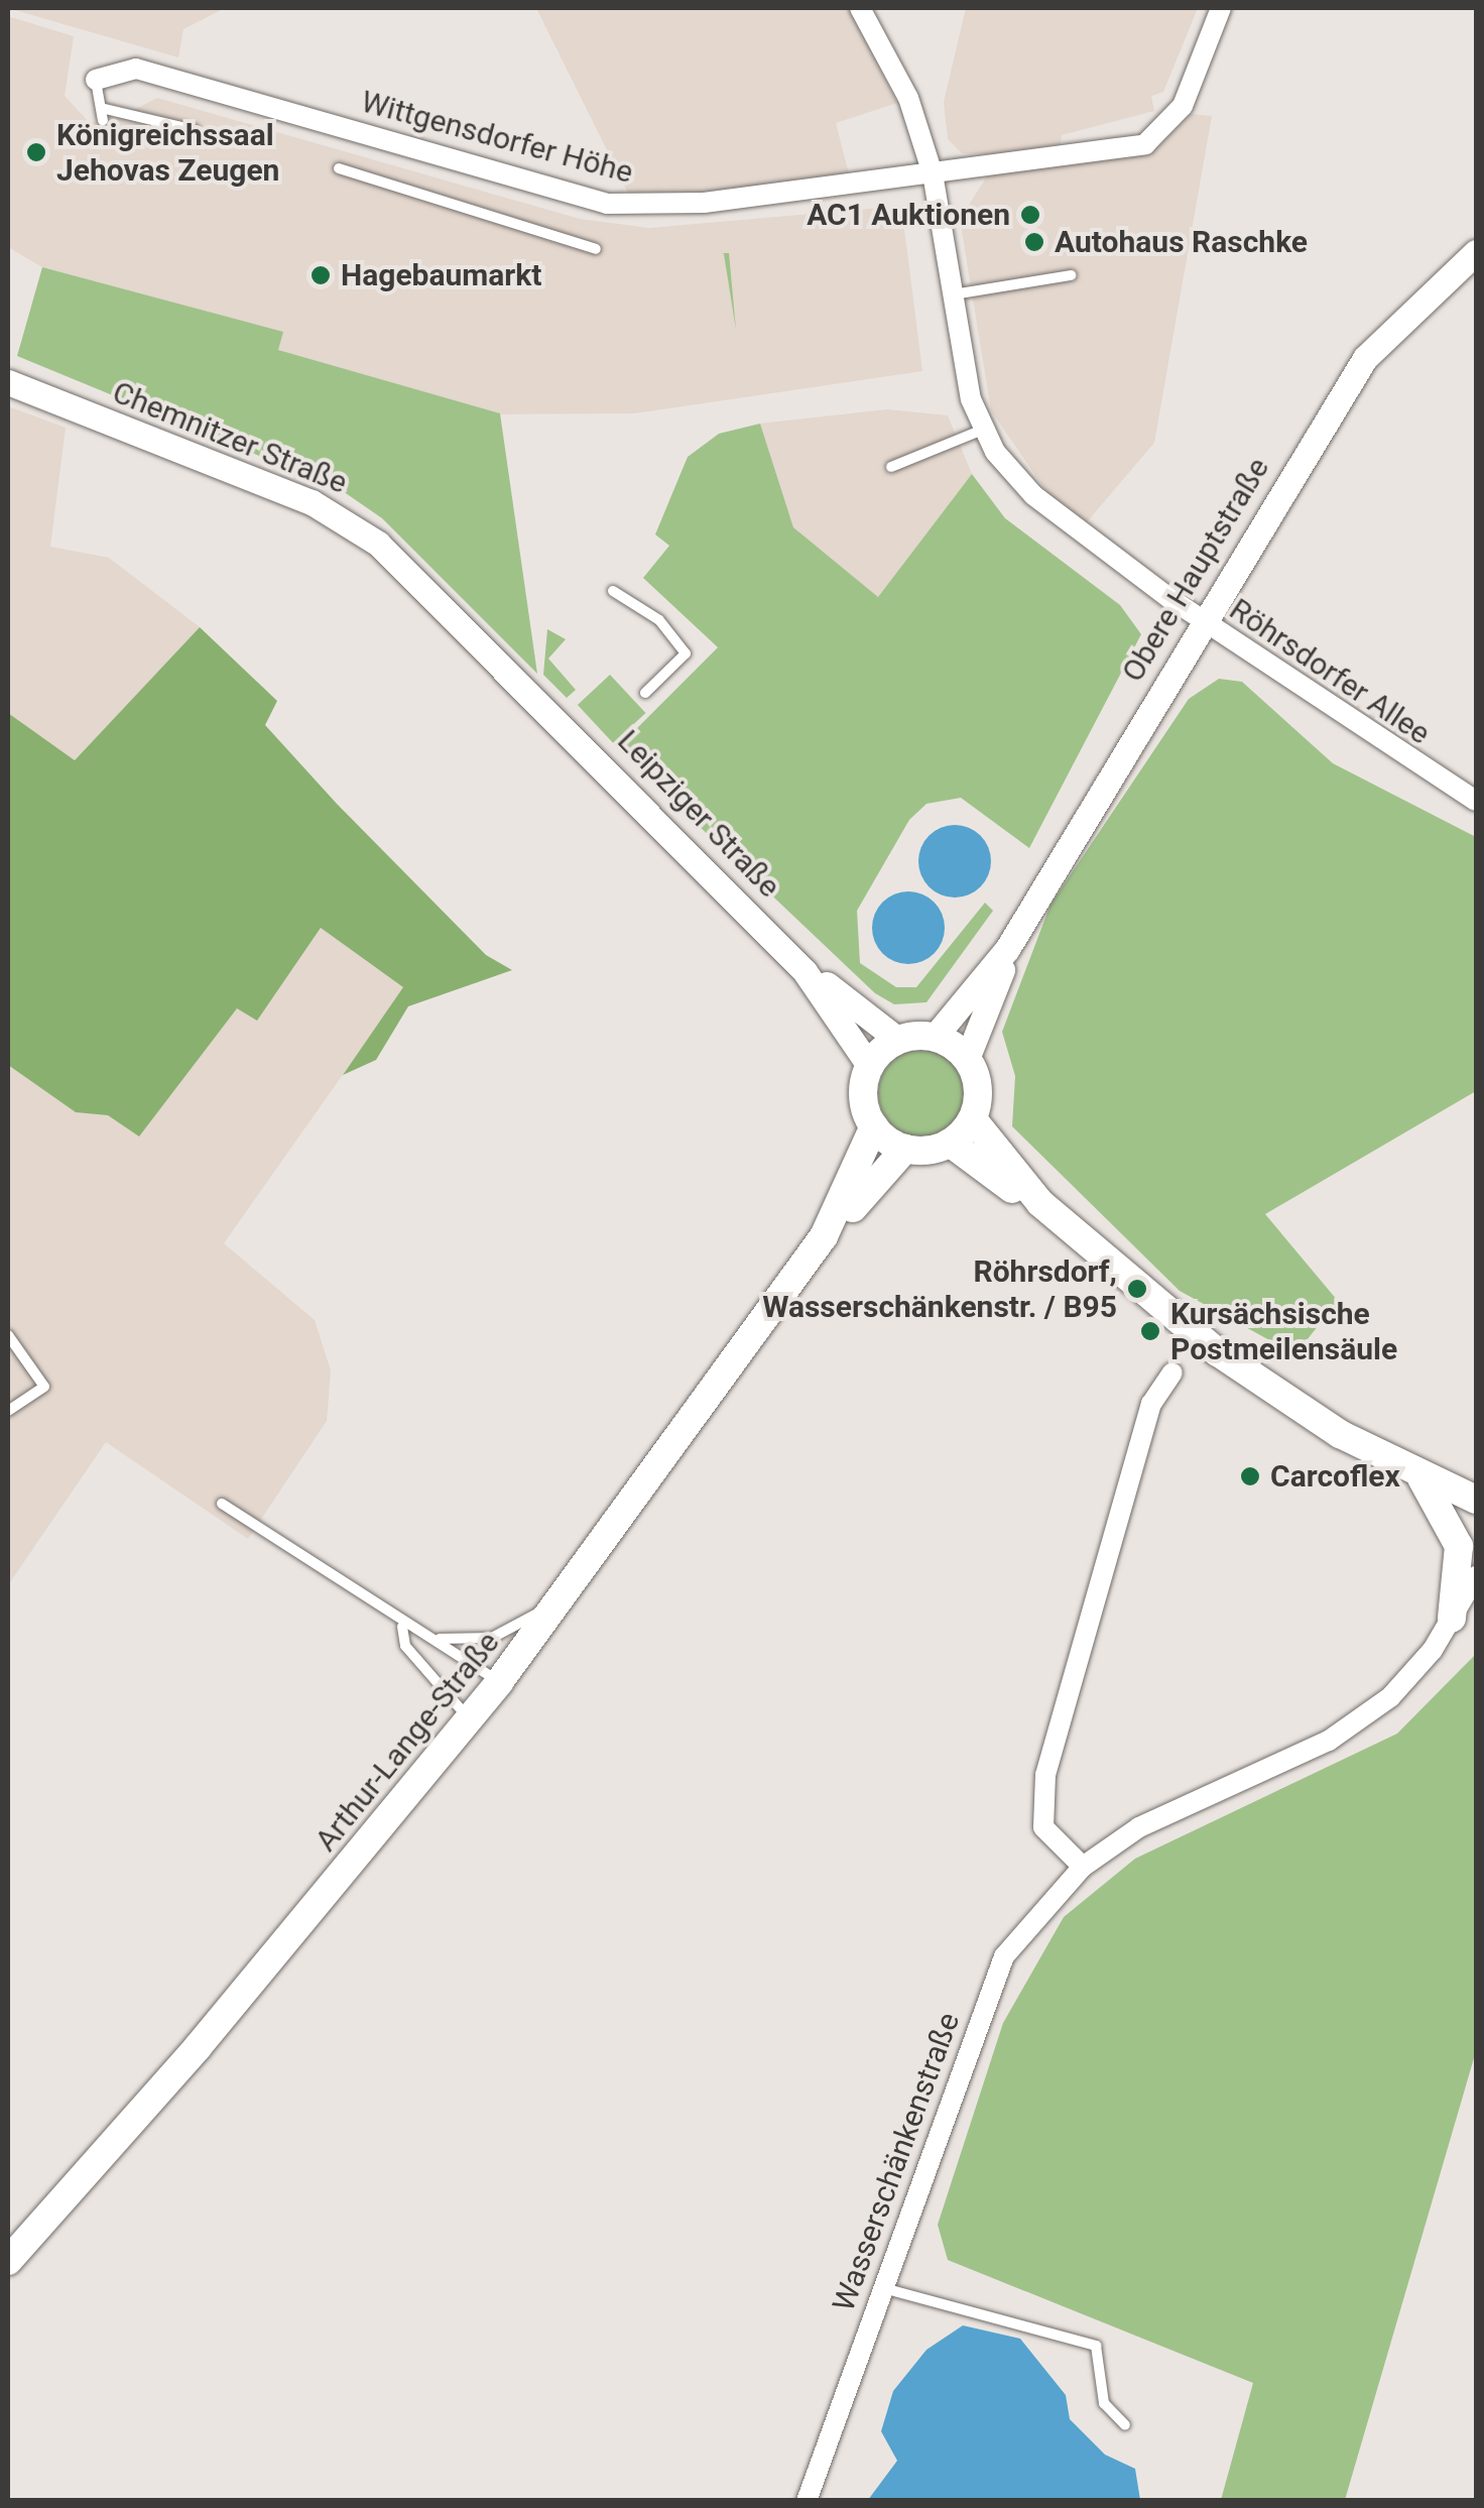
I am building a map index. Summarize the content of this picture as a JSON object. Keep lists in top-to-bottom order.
{
  "streets": {
    "main road": ["Arthur-Lange-Straße"],
    "street": [
      "Wittgensdorfer Höhe",
      "Chemnitzer Straße",
      "Obere Hauptstraße",
      "Röhrsdorfer Allee",
      "Leipziger Straße",
      "Wasserschänkenstraße"
    ]
  },
  "crossings": [
    ["Chemnitzer Straße", "Leipziger Straße"],
    ["Obere Hauptstraße", "Röhrsdorfer Allee"],
    ["Obere Hauptstraße", "Leipziger Straße"],
    ["Obere Hauptstraße", "Arthur-Lange-Straße"],
    ["Leipziger Straße", "Arthur-Lange-Straße"]
  ],
  "places": [
    "Königreichssaal Jehovas Zeugen",
    "AC1 Auktionen",
    "Autohaus Raschke",
    "Hagebaumarkt",
    "Röhrsdorf, Wasserschänkenstr. / B95",
    "Kursächsische Postmeilensäule",
    "Carcoflex"
  ]
}
